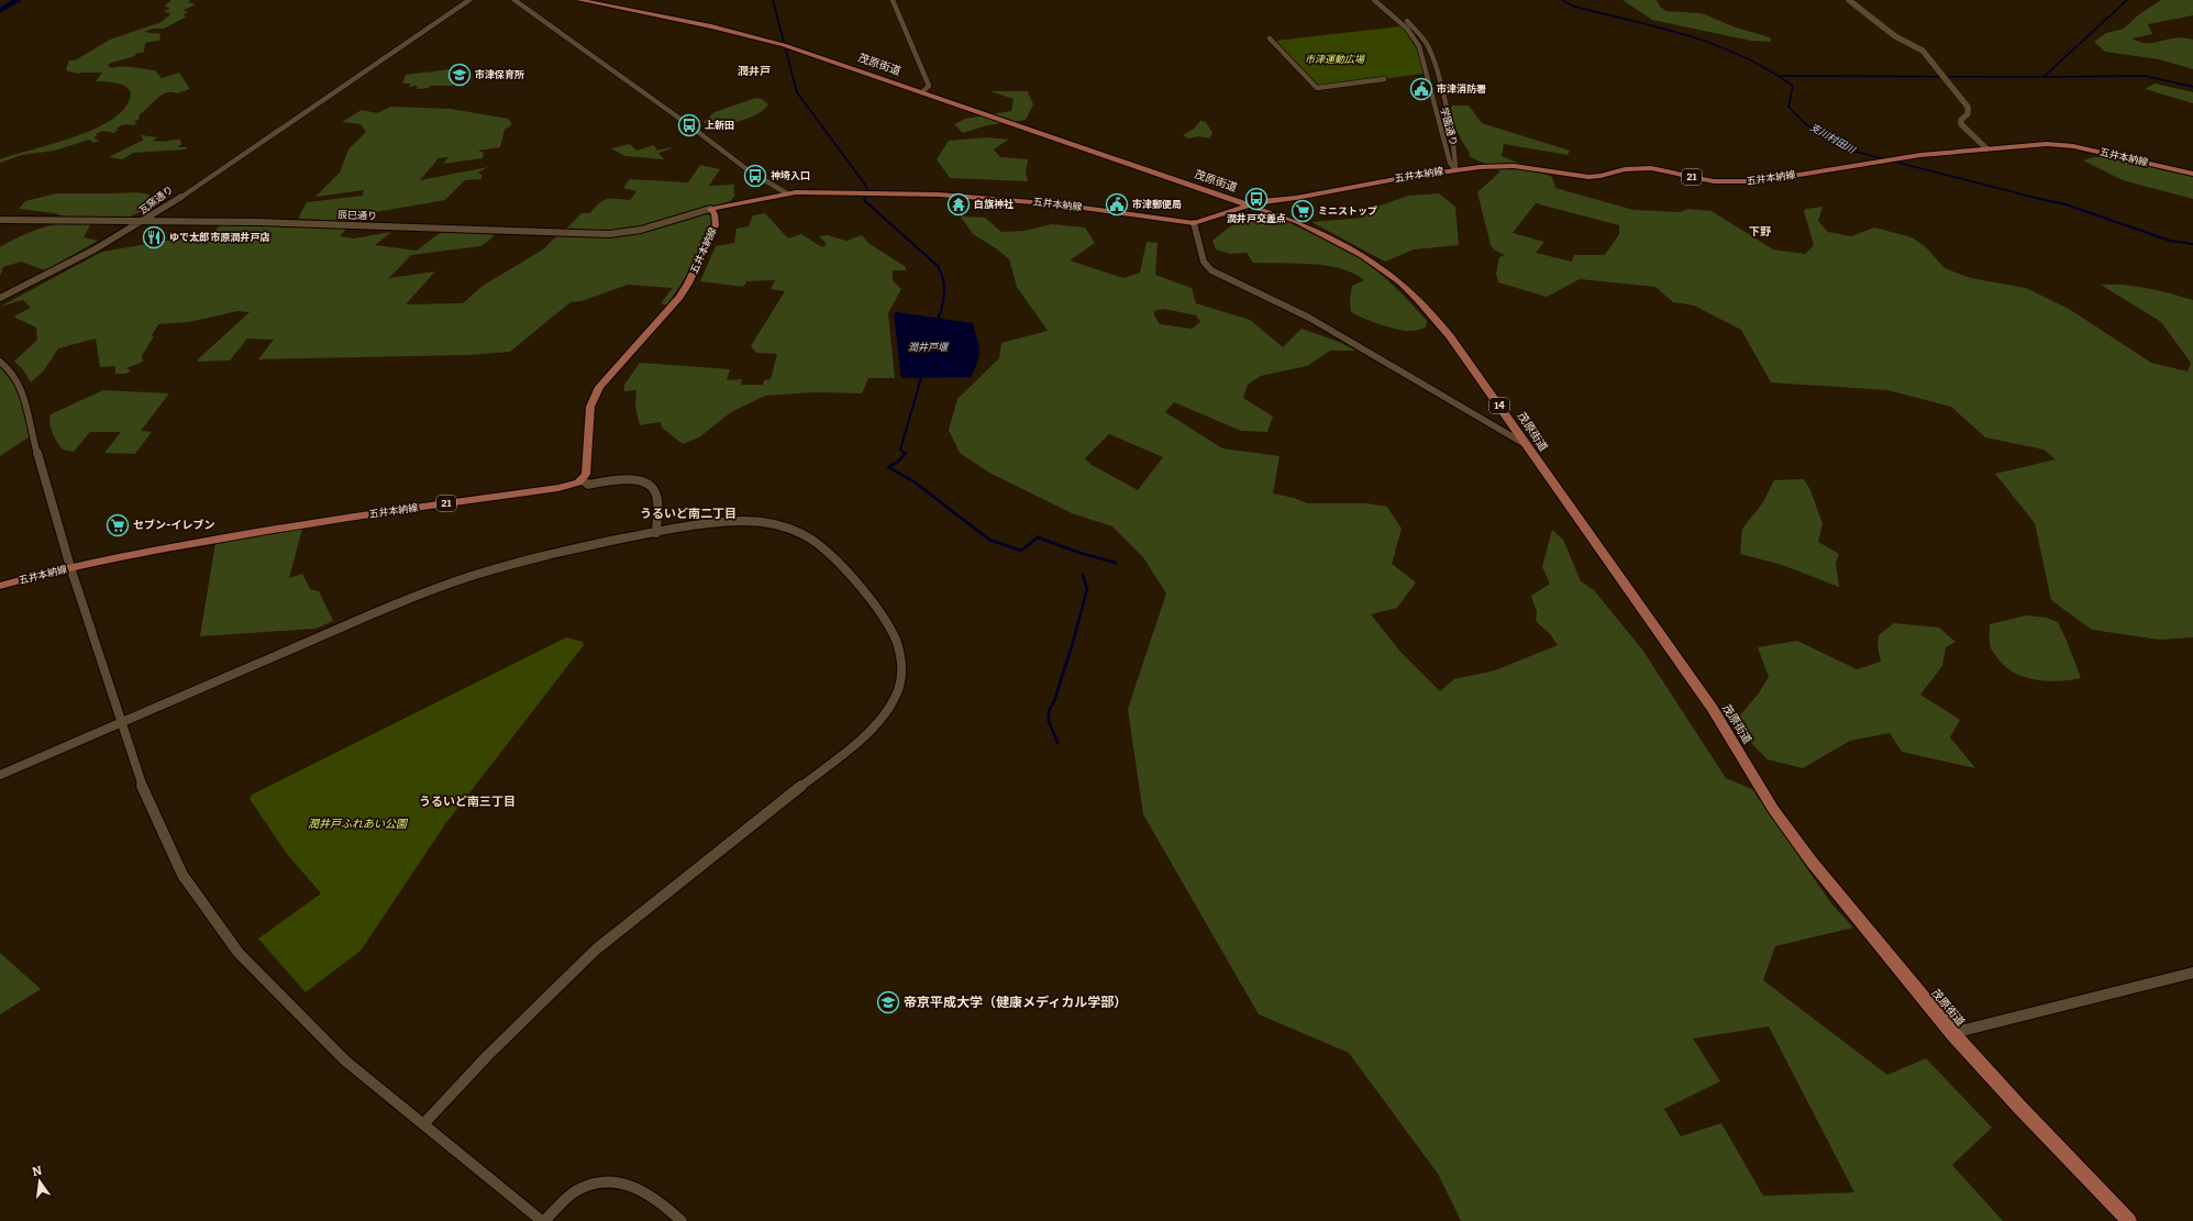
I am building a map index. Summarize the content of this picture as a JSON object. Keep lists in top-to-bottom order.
{
  "streets": {
    "main road": [
      "茂原街道",
      "五井本納線",
      "21",
      "14"
    ],
    "street": ["学園通り", "瓦窯通り", "辰巳通り"]
  },
  "crossings": [
    ["茂原街道", "五井本納線"],
    ["学園通り", "五井本納線"],
    ["五井本納線", "辰巳通り"],
    ["瓦窯通り", "辰巳通り"]
  ],
  "districts": [
    "潤井戸",
    "下野",
    "うるいど南二丁目",
    "うるいど南三丁目"
  ],
  "water": ["支川村田川", "潤井戸堰"],
  "parks": ["市津運動広場", "潤井戸ふれあい公園"],
  "places": {
    "school or university": ["市津保育所", "帝京平成大学（健康メディカル学部）"],
    "public building": ["市津消防署", "市津郵便局"],
    "bus stop": ["上新田", "神埼入口", "潤井戸交差点"],
    "temple": ["白旗神社"],
    "supermarket": ["ミニストップ", "セブン-イレブン"],
    "restaurant": ["ゆで太郎 市原潤井戸店"]
  },
  "north": "top"
}
